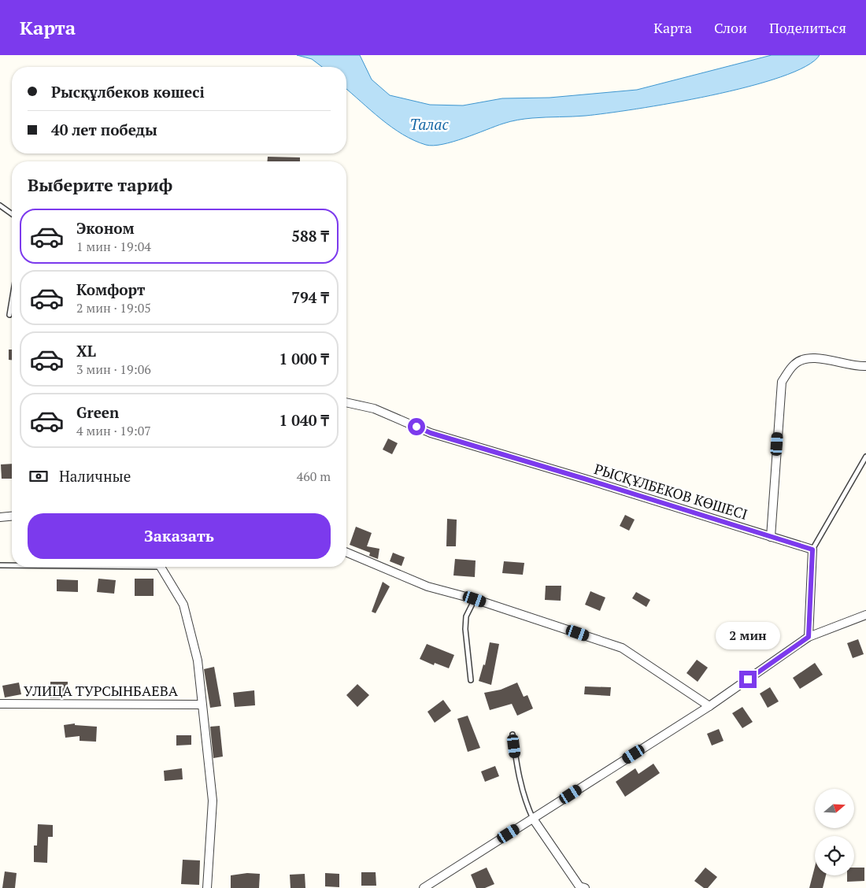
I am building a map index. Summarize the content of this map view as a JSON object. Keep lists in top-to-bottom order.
{
  "streets": {
    "street": ["РЫСҚҰЛБЕКОВ КӨШЕСІ", "УЛИЦА ТУРСЫНБАЕВА"]
  },
  "water": ["Талас"],
  "north": "right",
  "page": {
    "header": "Карта",
    "nav": ["Карта", "Слои", "Поделиться"],
    "banner": ["Рысқұлбеков көшесі", "40 лет победы"],
    "heading": "Выберите тариф",
    "list": [
      {
        "name": "Эконом",
        "note": "1 мин · 19:04",
        "value": "588 ₸"
      },
      {
        "name": "Комфорт",
        "note": "2 мин · 19:05",
        "value": "794 ₸"
      },
      {
        "name": "XL",
        "note": "3 мин · 19:06",
        "value": "1 000 ₸"
      },
      {
        "name": "Green",
        "note": "4 мин · 19:07",
        "value": "1 040 ₸"
      }
    ],
    "pay": ["Наличные", "460 m"],
    "buttons": "Заказать",
    "bubble": "2 мин"
  }
}
